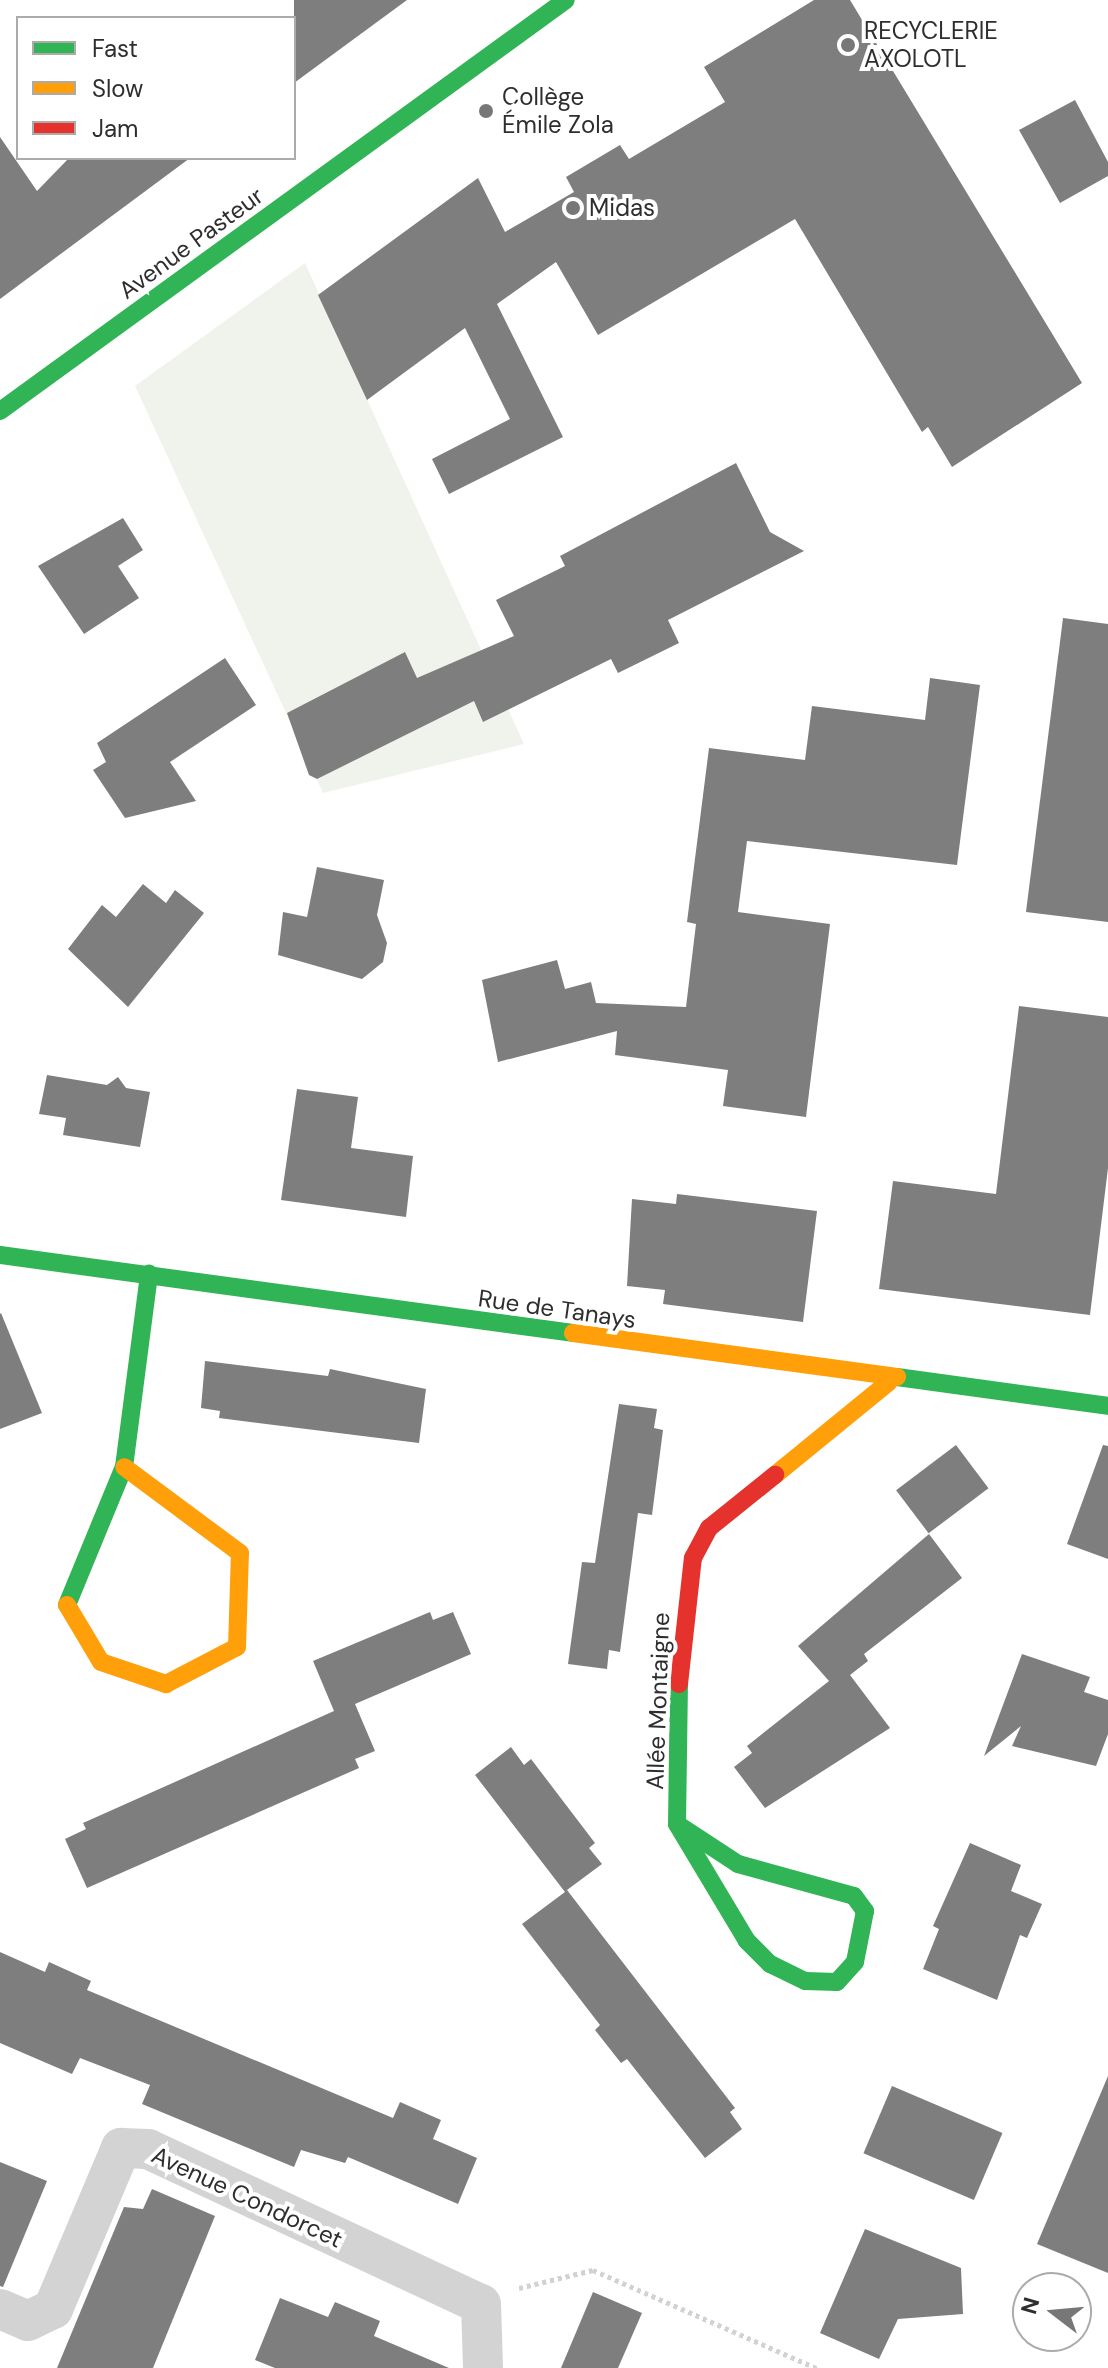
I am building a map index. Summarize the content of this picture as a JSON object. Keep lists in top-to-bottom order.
{
  "streets": {
    "street": [
      "Avenue Pasteur",
      "Rue de Tanays",
      "Allée Montaigne",
      "Avenue Condorcet"
    ]
  },
  "crossings": [
    ["Rue de Tanays", "Allée Montaigne"]
  ],
  "places": ["RECYCLERIE AXOLOTL", "Collège Émile Zola", "Midas"],
  "legend": ["Fast", "Slow", "Jam"],
  "north": "left"
}
